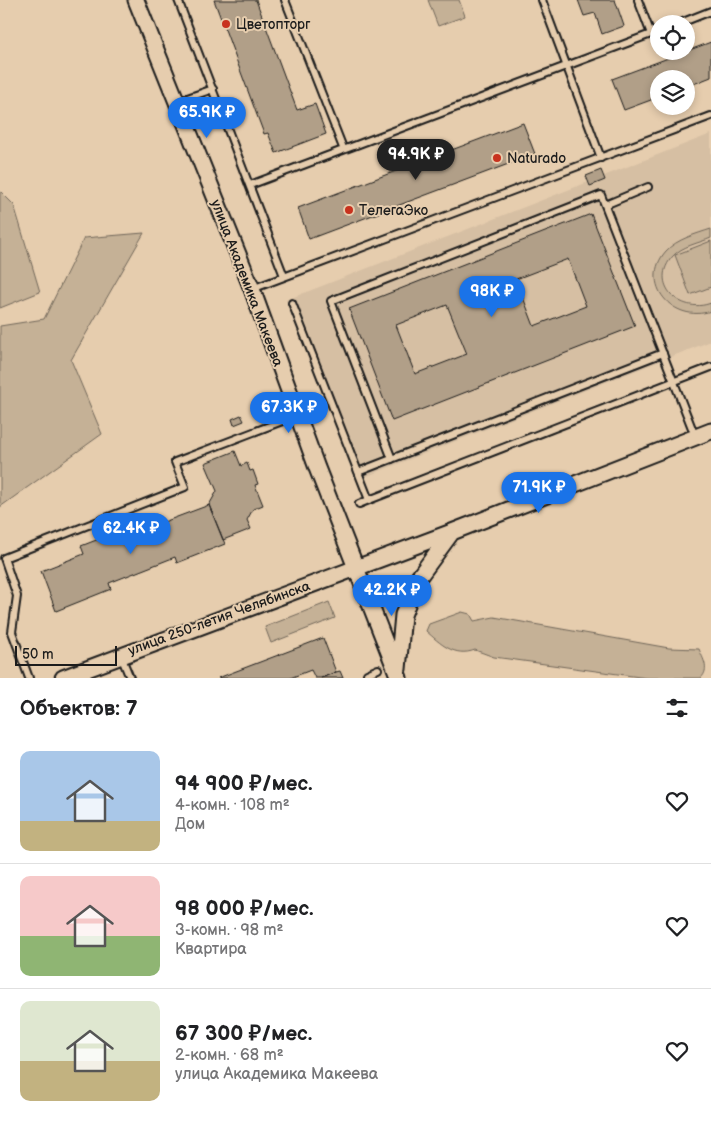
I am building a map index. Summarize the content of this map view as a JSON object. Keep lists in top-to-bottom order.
{
  "streets": {
    "street": ["улица Академика Макеева", "улица 250-летия Челябинска"]
  },
  "crossings": [
    ["улица Академика Макеева", "улица 250-летия Челябинска"]
  ],
  "places": ["Цветопторг", "Naturado", "ТелегаЭко"],
  "scale_bar": "50 m",
  "page": {
    "price": [
      "65.9K ₽",
      "94.9K ₽",
      "98K ₽",
      "67.3K ₽",
      "71.9K ₽",
      "62.4K ₽",
      "42.2K ₽"
    ],
    "scale": "50 m",
    "heading": "Объектов: 7",
    "list": [
      {
        "name": "94 900 ₽/мес.",
        "note": "4-комн. · 108 m² · Дом"
      },
      {
        "name": "98 000 ₽/мес.",
        "note": "3-комн. · 98 m² · Квартира"
      },
      {
        "name": "67 300 ₽/мес.",
        "note": "2-комн. · 68 m² · улица Академика Макеева"
      }
    ]
  }
}
